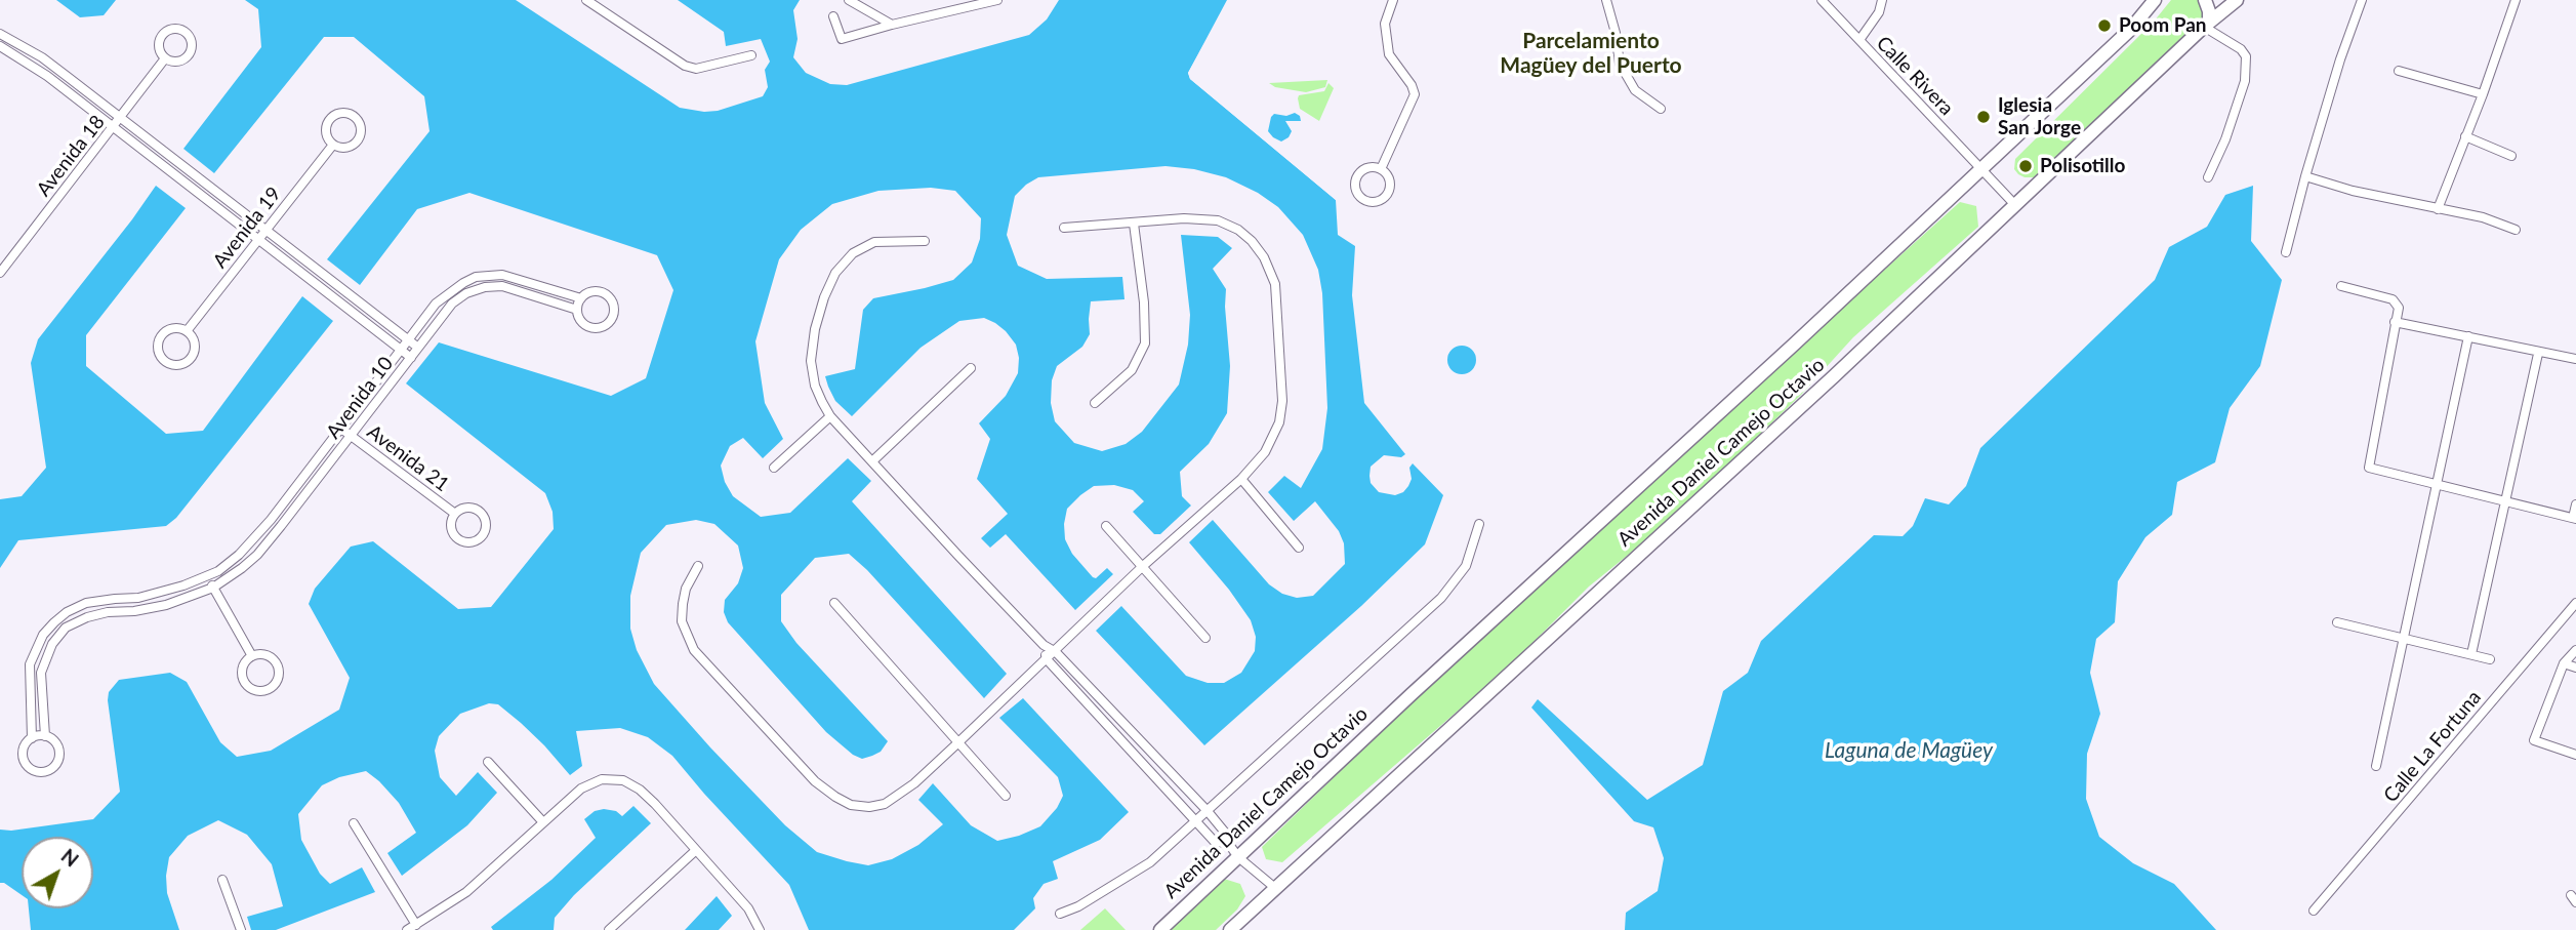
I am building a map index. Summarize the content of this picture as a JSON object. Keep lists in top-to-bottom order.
{
  "streets": {
    "main road": ["Avenida Daniel Camejo Octavio"],
    "street": [
      "Calle Rivera",
      "Avenida 18",
      "Avenida 19",
      "Avenida 10",
      "Avenida 21",
      "Calle La Fortuna"
    ]
  },
  "crossings": [
    ["Calle Rivera", "Avenida Daniel Camejo Octavio"],
    ["Avenida 18", "Avenida 10"],
    ["Avenida 19", "Avenida 10"],
    ["Avenida 10", "Avenida 21"]
  ],
  "districts": ["Parcelamiento Magüey del Puerto"],
  "water": ["Laguna de Magüey"],
  "places": ["Poom Pan", "Iglesia San Jorge", "Polisotillo"],
  "north": "top right"
}
